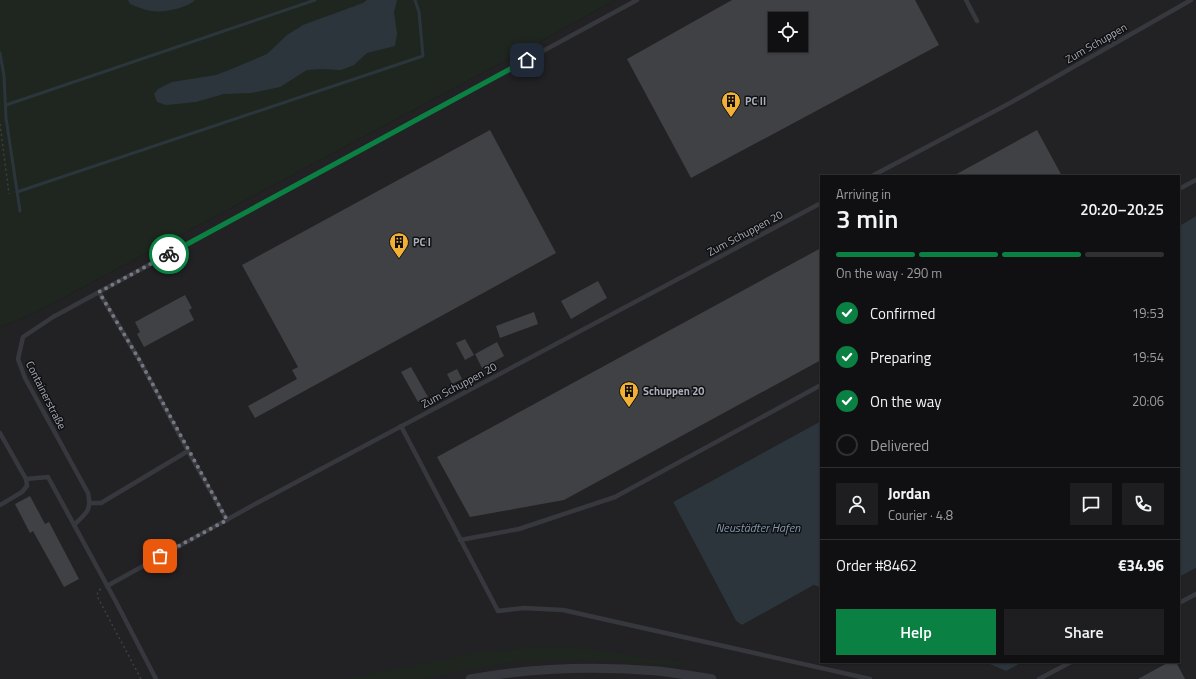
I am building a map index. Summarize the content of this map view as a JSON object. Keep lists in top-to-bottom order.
{
  "streets": {
    "lane": ["Zum Schuppen", "Zum Schuppen 20", "Containerstraße"]
  },
  "water": ["Neustädter Hafen"],
  "places": {
    "building": ["PC II", "PC I", "Schuppen 20"]
  },
  "page": {
    "heading": ["3 min", "Arriving in", "20:20–20:25"],
    "panel": [
      "Jordan",
      "Courier · 4.8",
      "Order #8462",
      "€34.96"
    ],
    "bar": "On the way · 290 m",
    "list": [
      ["Confirmed", "19:53"],
      ["Preparing", "19:54"],
      ["On the way", "20:06"],
      "Delivered"
    ],
    "buttons": ["Help", "Share"]
  }
}
